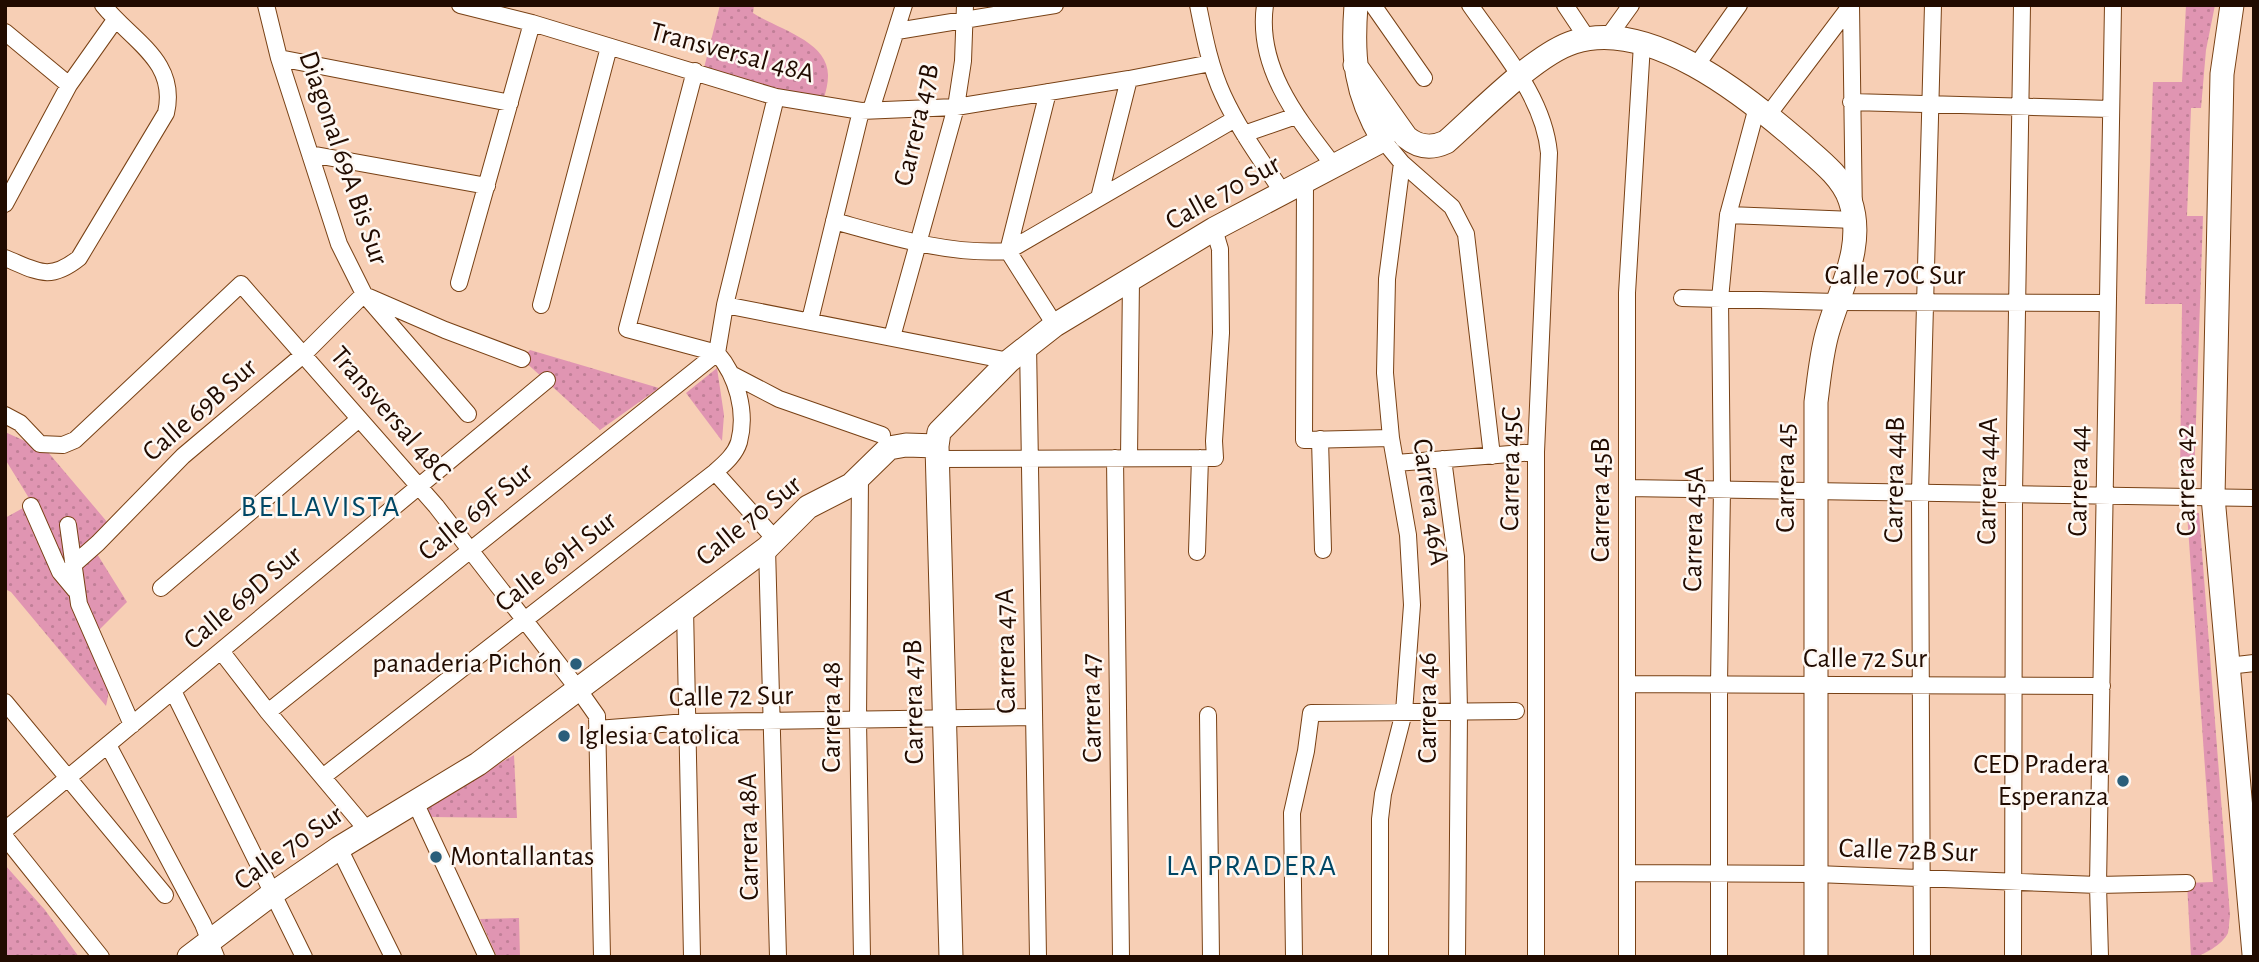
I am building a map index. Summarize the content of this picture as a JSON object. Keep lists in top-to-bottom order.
{
  "streets": {
    "street": [
      "Transversal 48A",
      "Carrera 47B",
      "Diagonal 69A Bis Sur",
      "Calle 70 Sur",
      "Calle 70C Sur",
      "Calle 69B Sur",
      "Transversal 48C",
      "Carrera 45C",
      "Carrera 45",
      "Carrera 44B",
      "Carrera 44A",
      "Carrera 44",
      "Carrera 42",
      "Carrera 45B",
      "Carrera 46A",
      "Calle 69F Sur",
      "Carrera 45A",
      "Calle 69H Sur",
      "Calle 69D Sur",
      "Carrera 47A",
      "Calle 72 Sur",
      "Carrera 47",
      "Carrera 46",
      "Carrera 48",
      "Carrera 48A",
      "Calle 72B Sur"
    ]
  },
  "crossings": [
    ["Transversal 48A", "Carrera 47B"],
    ["Carrera 47B", "Calle 70 Sur"],
    ["Carrera 47B", "Calle 72 Sur"],
    ["Diagonal 69A Bis Sur", "Calle 69B Sur"],
    ["Calle 70 Sur", "Transversal 48C"],
    ["Calle 70 Sur", "Carrera 47A"],
    ["Calle 70 Sur", "Carrera 47"],
    ["Calle 70 Sur", "Carrera 48"],
    ["Calle 70 Sur", "Carrera 48A"],
    ["Calle 70C Sur", "Carrera 45"],
    ["Calle 70C Sur", "Carrera 44B"],
    ["Calle 70C Sur", "Carrera 44A"],
    ["Calle 70C Sur", "Carrera 44"],
    ["Calle 70C Sur", "Carrera 45A"],
    ["Calle 69B Sur", "Transversal 48C"],
    ["Transversal 48C", "Calle 69F Sur"],
    ["Transversal 48C", "Calle 69H Sur"],
    ["Transversal 48C", "Calle 69D Sur"],
    ["Transversal 48C", "Calle 72 Sur"],
    ["Carrera 45", "Calle 72 Sur"],
    ["Carrera 45", "Calle 72B Sur"],
    ["Carrera 44B", "Calle 72 Sur"],
    ["Carrera 44B", "Calle 72B Sur"],
    ["Carrera 44A", "Calle 72 Sur"],
    ["Carrera 44A", "Calle 72B Sur"],
    ["Carrera 44", "Calle 72 Sur"],
    ["Carrera 44", "Calle 72B Sur"],
    ["Carrera 45B", "Calle 72 Sur"],
    ["Carrera 45B", "Calle 72B Sur"],
    ["Calle 69F Sur", "Calle 69H Sur"],
    ["Carrera 45A", "Calle 72 Sur"],
    ["Carrera 45A", "Calle 72B Sur"],
    ["Carrera 47A", "Calle 72 Sur"],
    ["Calle 72 Sur", "Carrera 48"],
    ["Calle 72 Sur", "Carrera 48A"]
  ],
  "districts": ["BELLAVISTA", "LA PRADERA"],
  "places": [
    "panaderia Pichón",
    "Iglesia Catolica",
    "CED Pradera Esperanza",
    "Montallantas"
  ]
}
